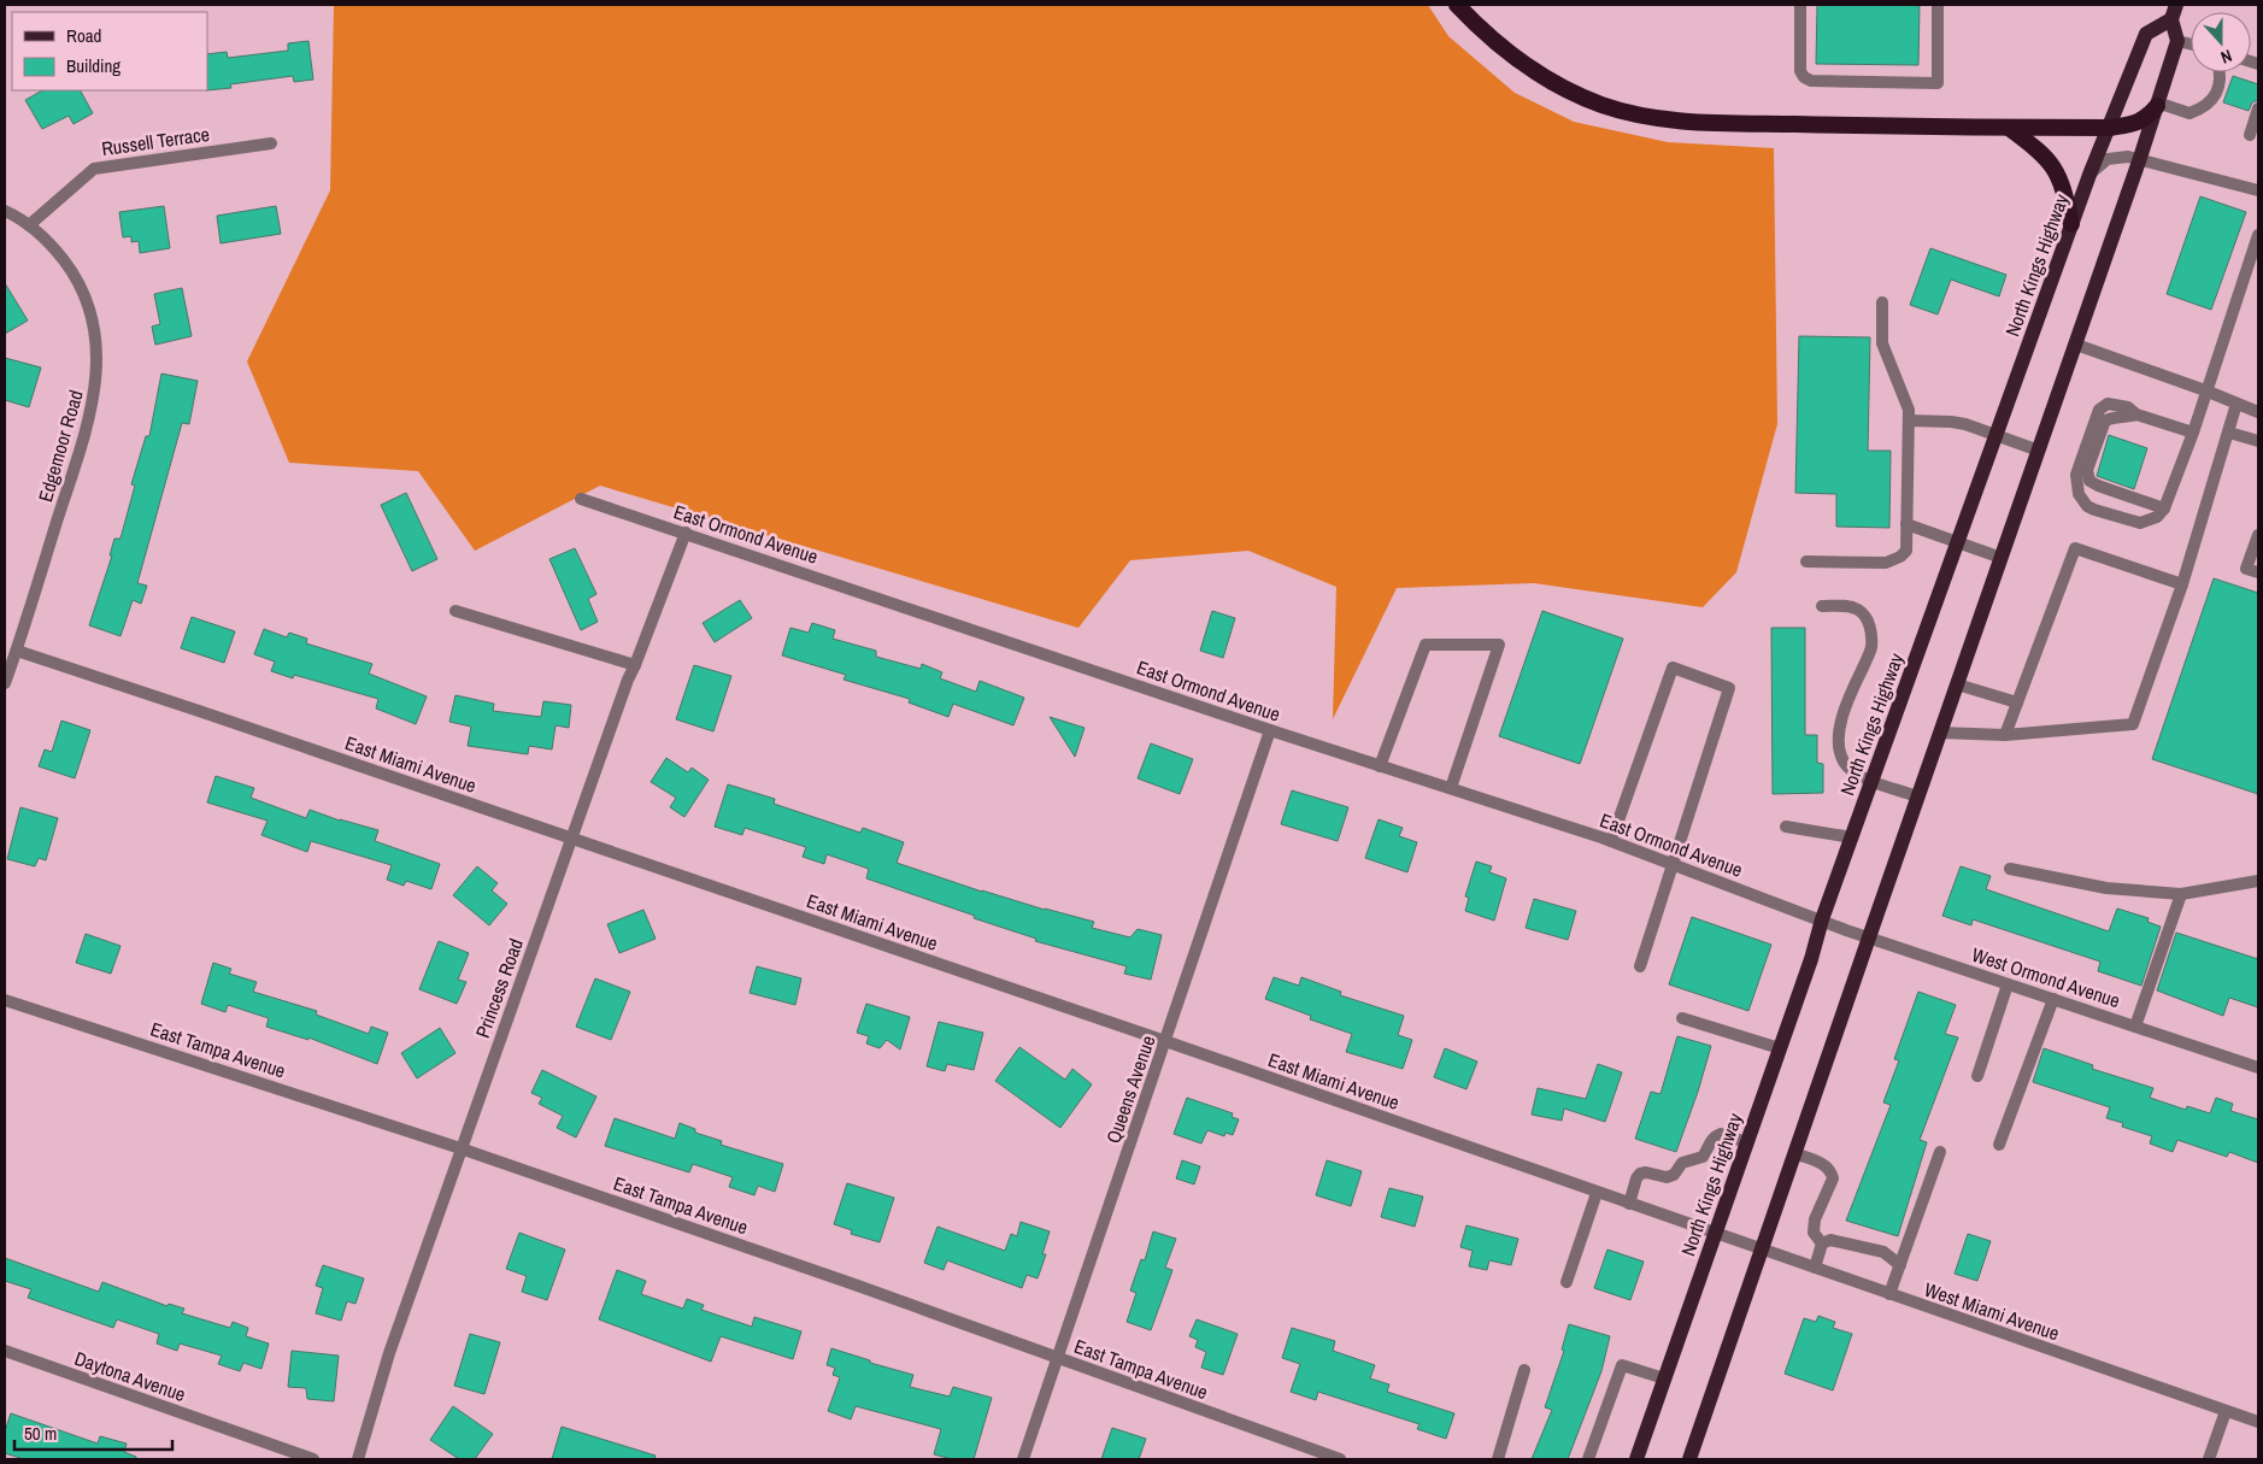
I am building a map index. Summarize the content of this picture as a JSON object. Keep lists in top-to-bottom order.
{
  "streets": {
    "main road": ["North Kings Highway"],
    "street": [
      "Russell Terrace",
      "Edgemoor Road",
      "East Ormond Avenue",
      "East Miami Avenue",
      "West Ormond Avenue",
      "Princess Road",
      "East Tampa Avenue",
      "Queens Avenue",
      "West Miami Avenue",
      "Daytona Avenue"
    ]
  },
  "crossings": [
    ["Russell Terrace", "Edgemoor Road"],
    ["North Kings Highway", "East Ormond Avenue"],
    ["North Kings Highway", "East Miami Avenue"],
    ["North Kings Highway", "West Ormond Avenue"],
    ["North Kings Highway", "West Miami Avenue"],
    ["Edgemoor Road", "East Miami Avenue"],
    ["East Ormond Avenue", "West Ormond Avenue"],
    ["East Ormond Avenue", "Princess Road"],
    ["East Ormond Avenue", "Queens Avenue"],
    ["East Miami Avenue", "Princess Road"],
    ["East Miami Avenue", "Queens Avenue"],
    ["East Miami Avenue", "West Miami Avenue"],
    ["Princess Road", "East Tampa Avenue"],
    ["East Tampa Avenue", "Queens Avenue"]
  ],
  "legend": ["Road", "Building"],
  "scale_bar": "50 m",
  "north": "bottom"
}
